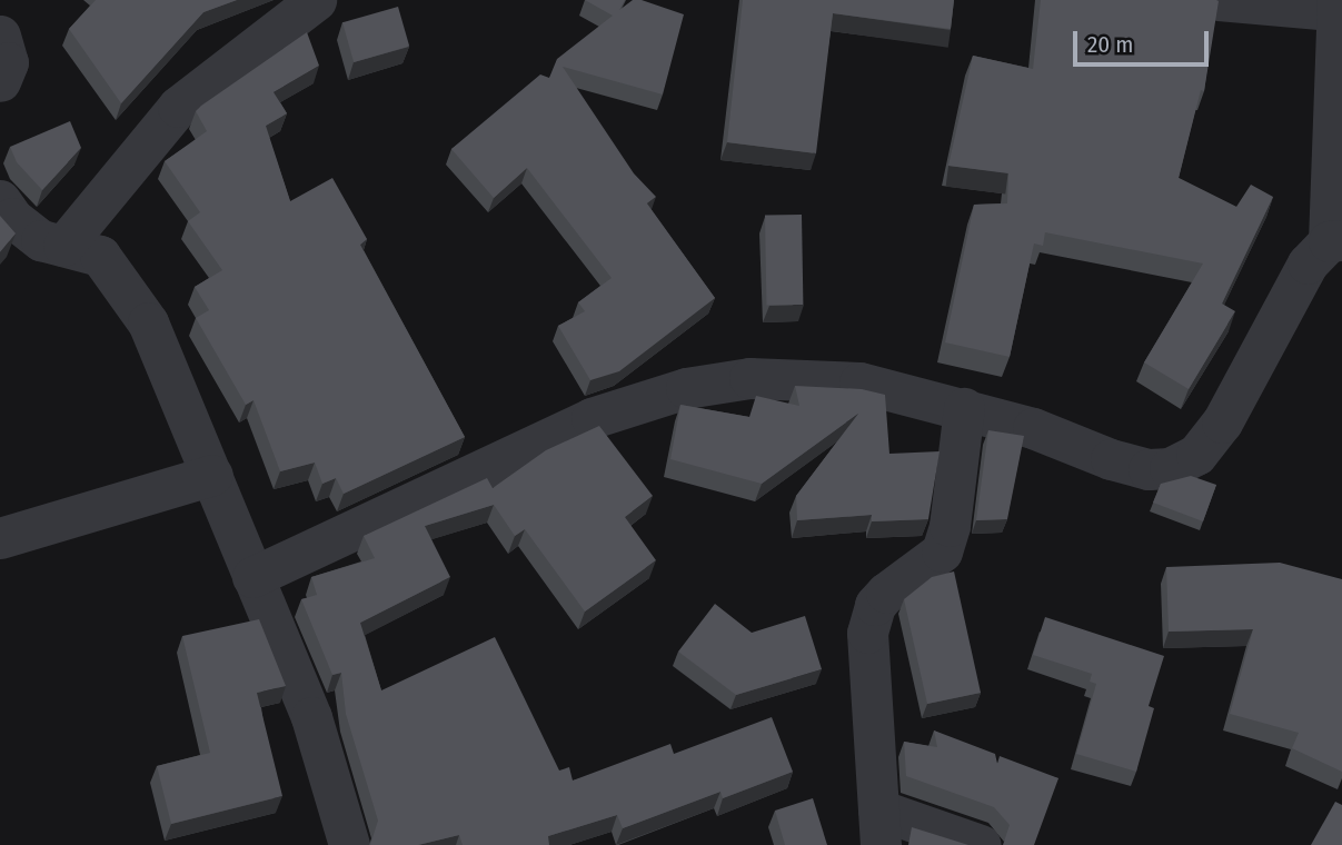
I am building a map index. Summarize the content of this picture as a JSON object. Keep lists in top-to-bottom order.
{
  "scale_bar": "20 m"
}
